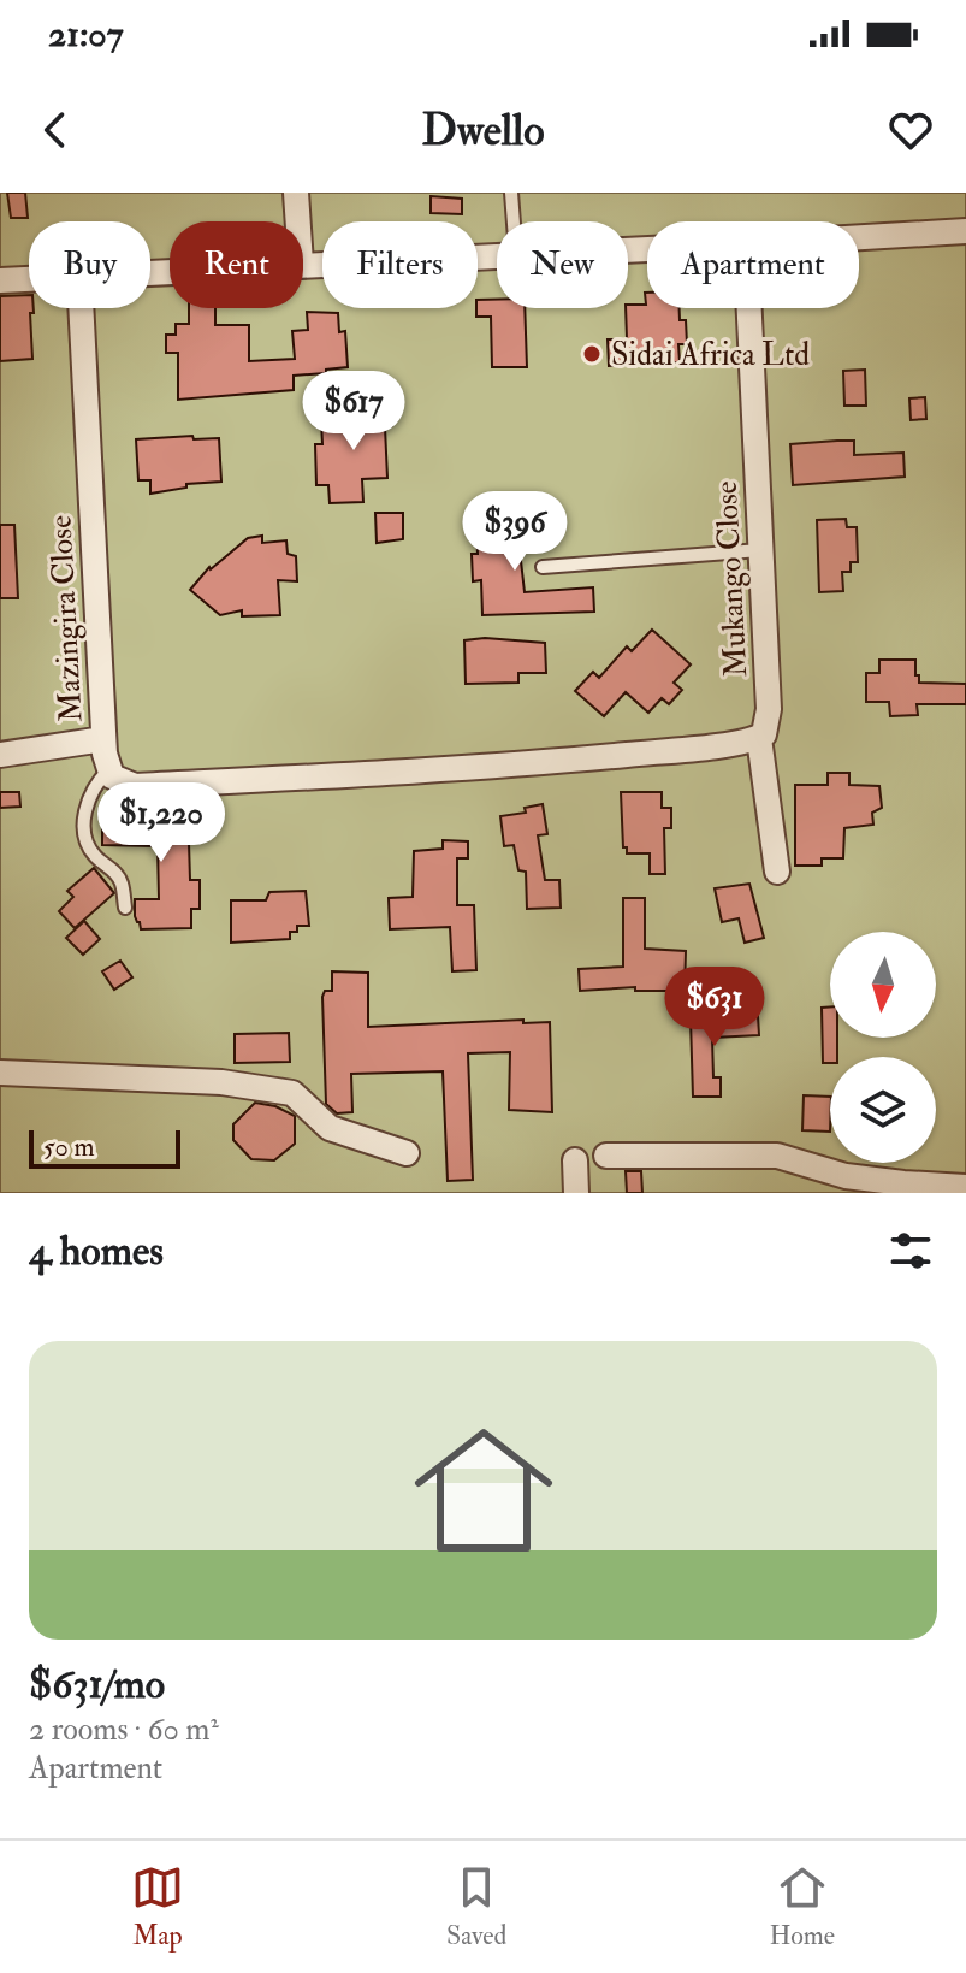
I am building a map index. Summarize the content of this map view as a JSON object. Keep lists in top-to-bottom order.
{
  "streets": {
    "street": ["Mukango Close", "Mazingira Close"]
  },
  "places": ["Sidai Africa Ltd"],
  "scale_bar": "50 m",
  "north": "bottom",
  "page": {
    "status": "21:07",
    "header": "Dwello",
    "chip": [
      "Buy",
      "Rent",
      "Filters",
      "New",
      "Apartment"
    ],
    "price": [
      "$617",
      "$396",
      "$1,220",
      "$631"
    ],
    "scale": "50 m",
    "heading": "4 homes",
    "list": [
      {
        "name": "$631/mo",
        "note": "2 rooms · 60 m² · Apartment"
      }
    ],
    "tabs": ["Map", "Saved", "Home"]
  }
}
